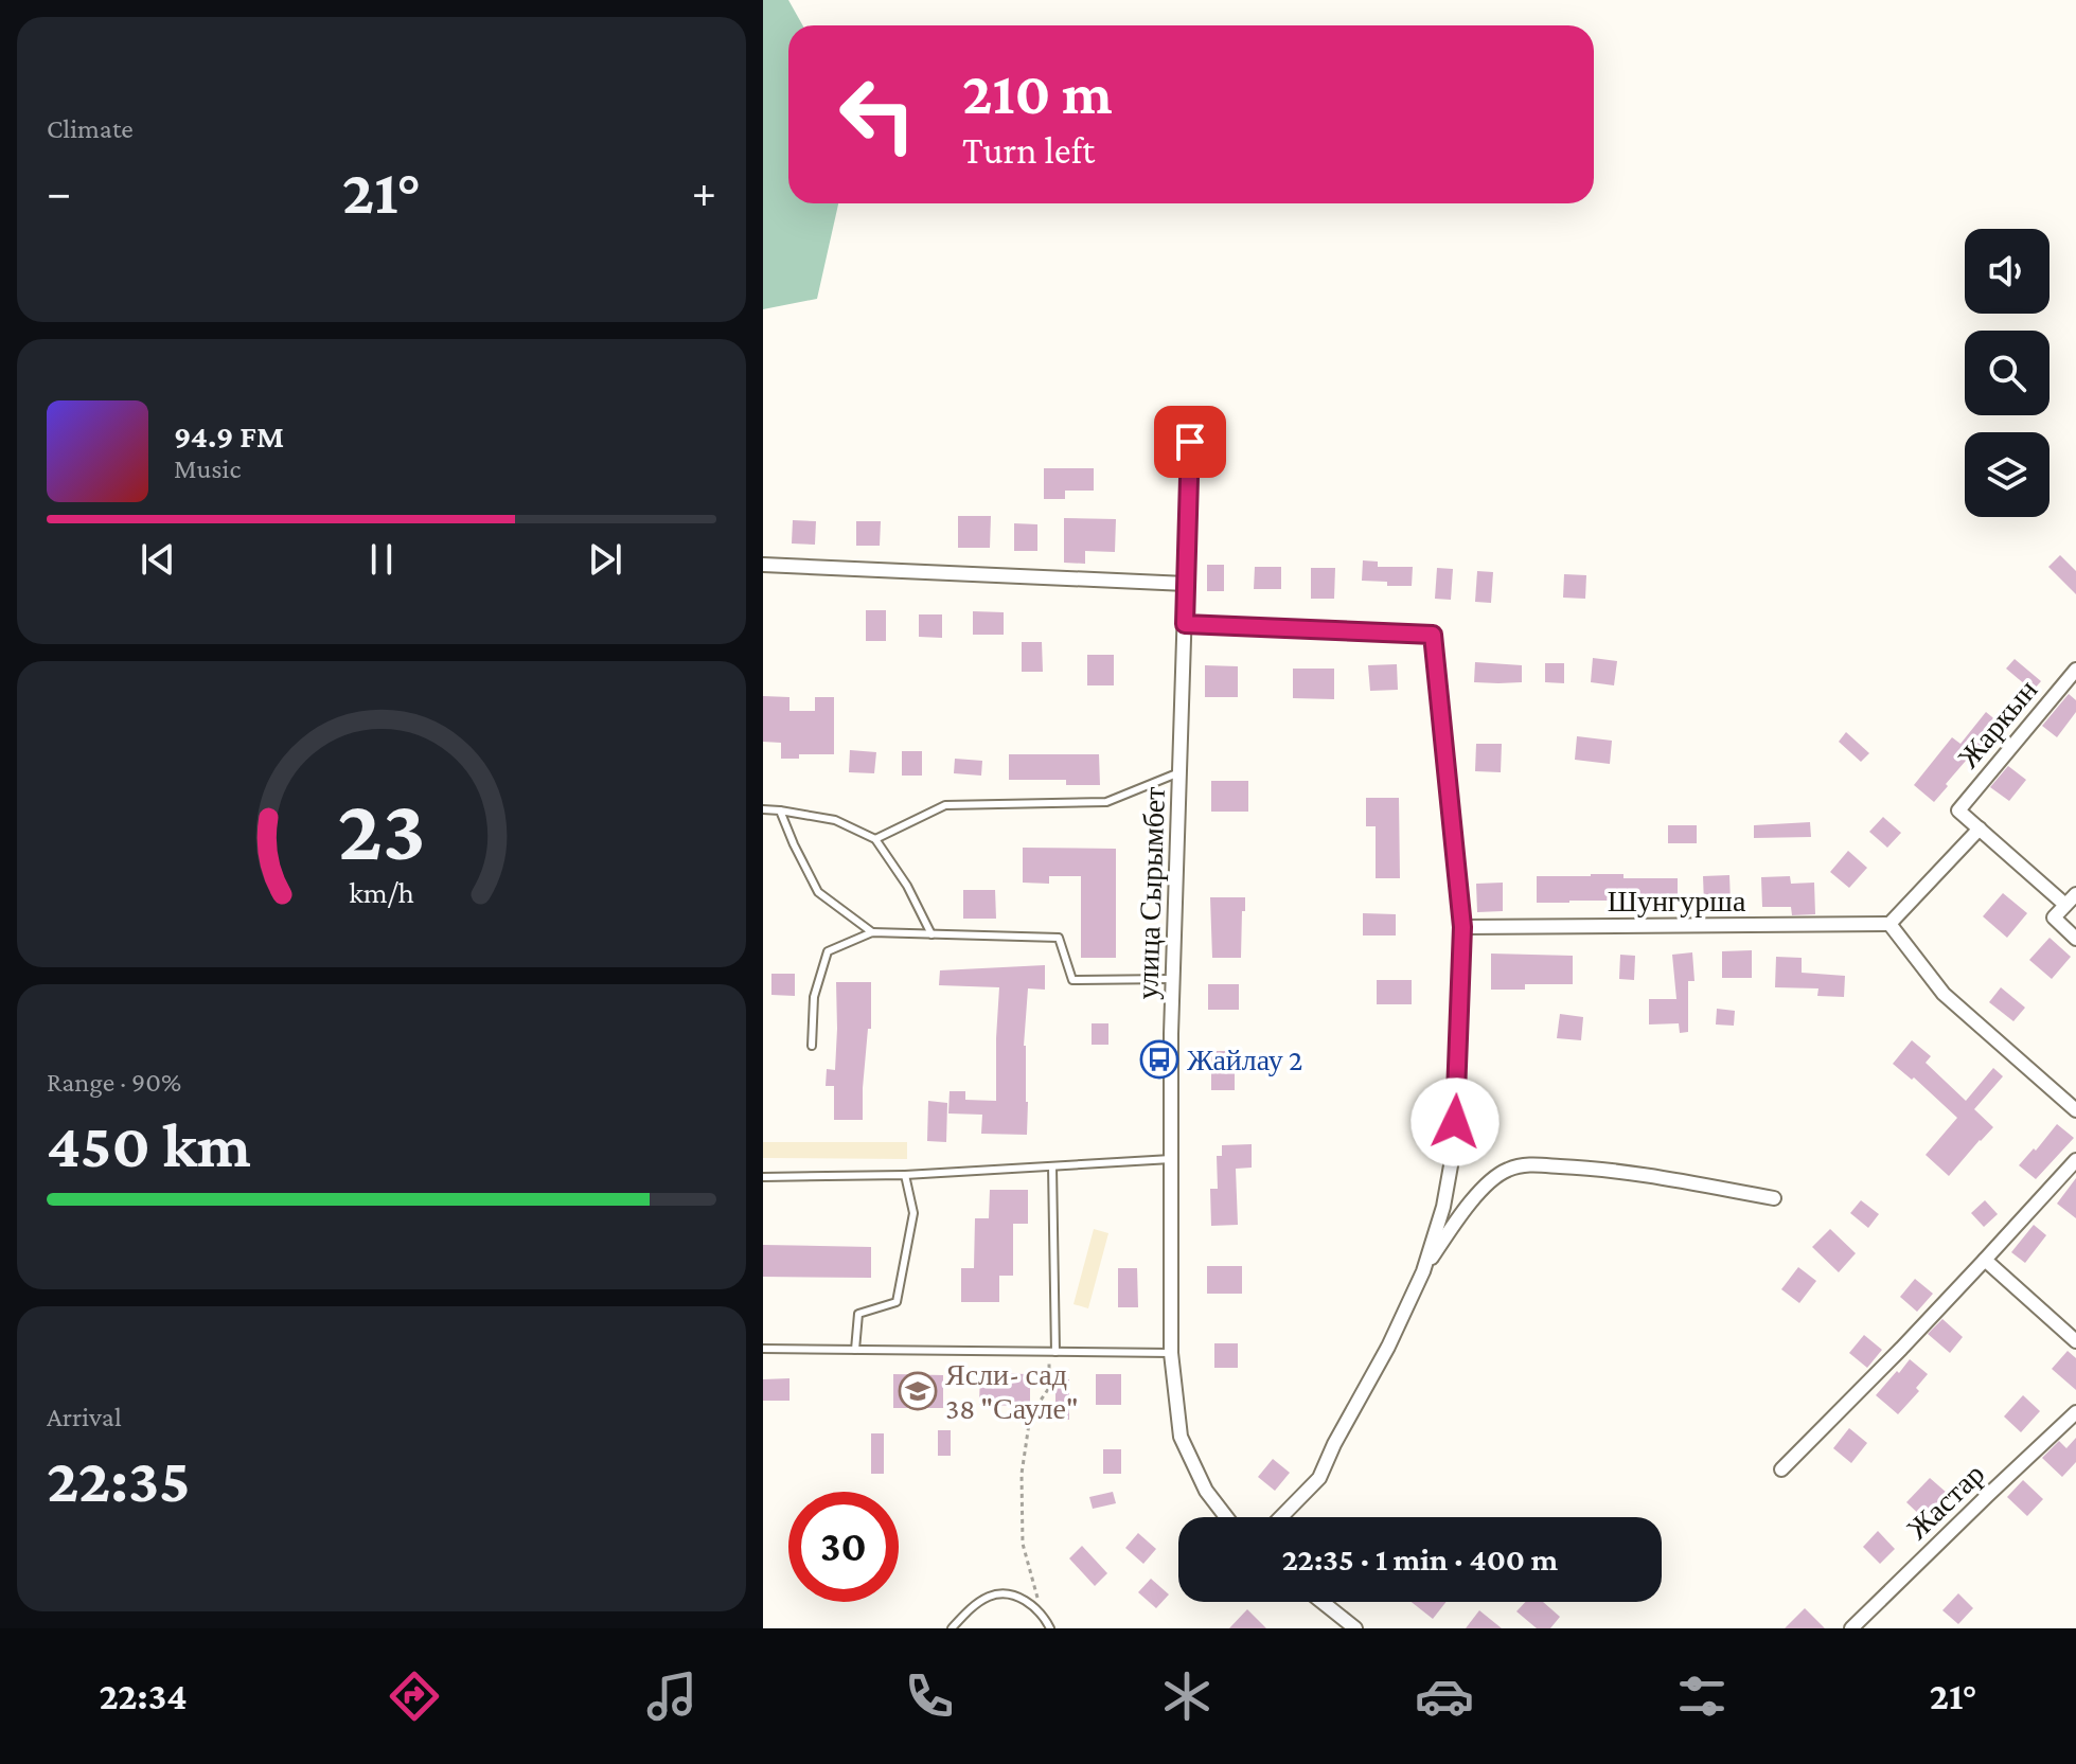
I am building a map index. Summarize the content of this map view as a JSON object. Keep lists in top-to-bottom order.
{
  "streets": {
    "street": [
      "Жаркын",
      "улица Сырымбет",
      "Шунгурша",
      "Жастар"
    ]
  },
  "places": {
    "bus stop": ["Жайлау 2"],
    "school or university": ["Ясли- сад 38 \"Сауле\""]
  },
  "page": {
    "tile": [
      "Climate",
      ["Range · 90%", "450 km"],
      ["Arrival", "22:35"]
    ],
    "turn": ["210 m", "Turn left"],
    "heat": ["−", "21°", "+"],
    "song": ["94.9 FM", "Music"],
    "limit": "30",
    "trip": "22:35 · 1 min · 400 m",
    "tabs": ["22:34", "21°"],
    "gauge": ["23", "km/h"]
  }
}
